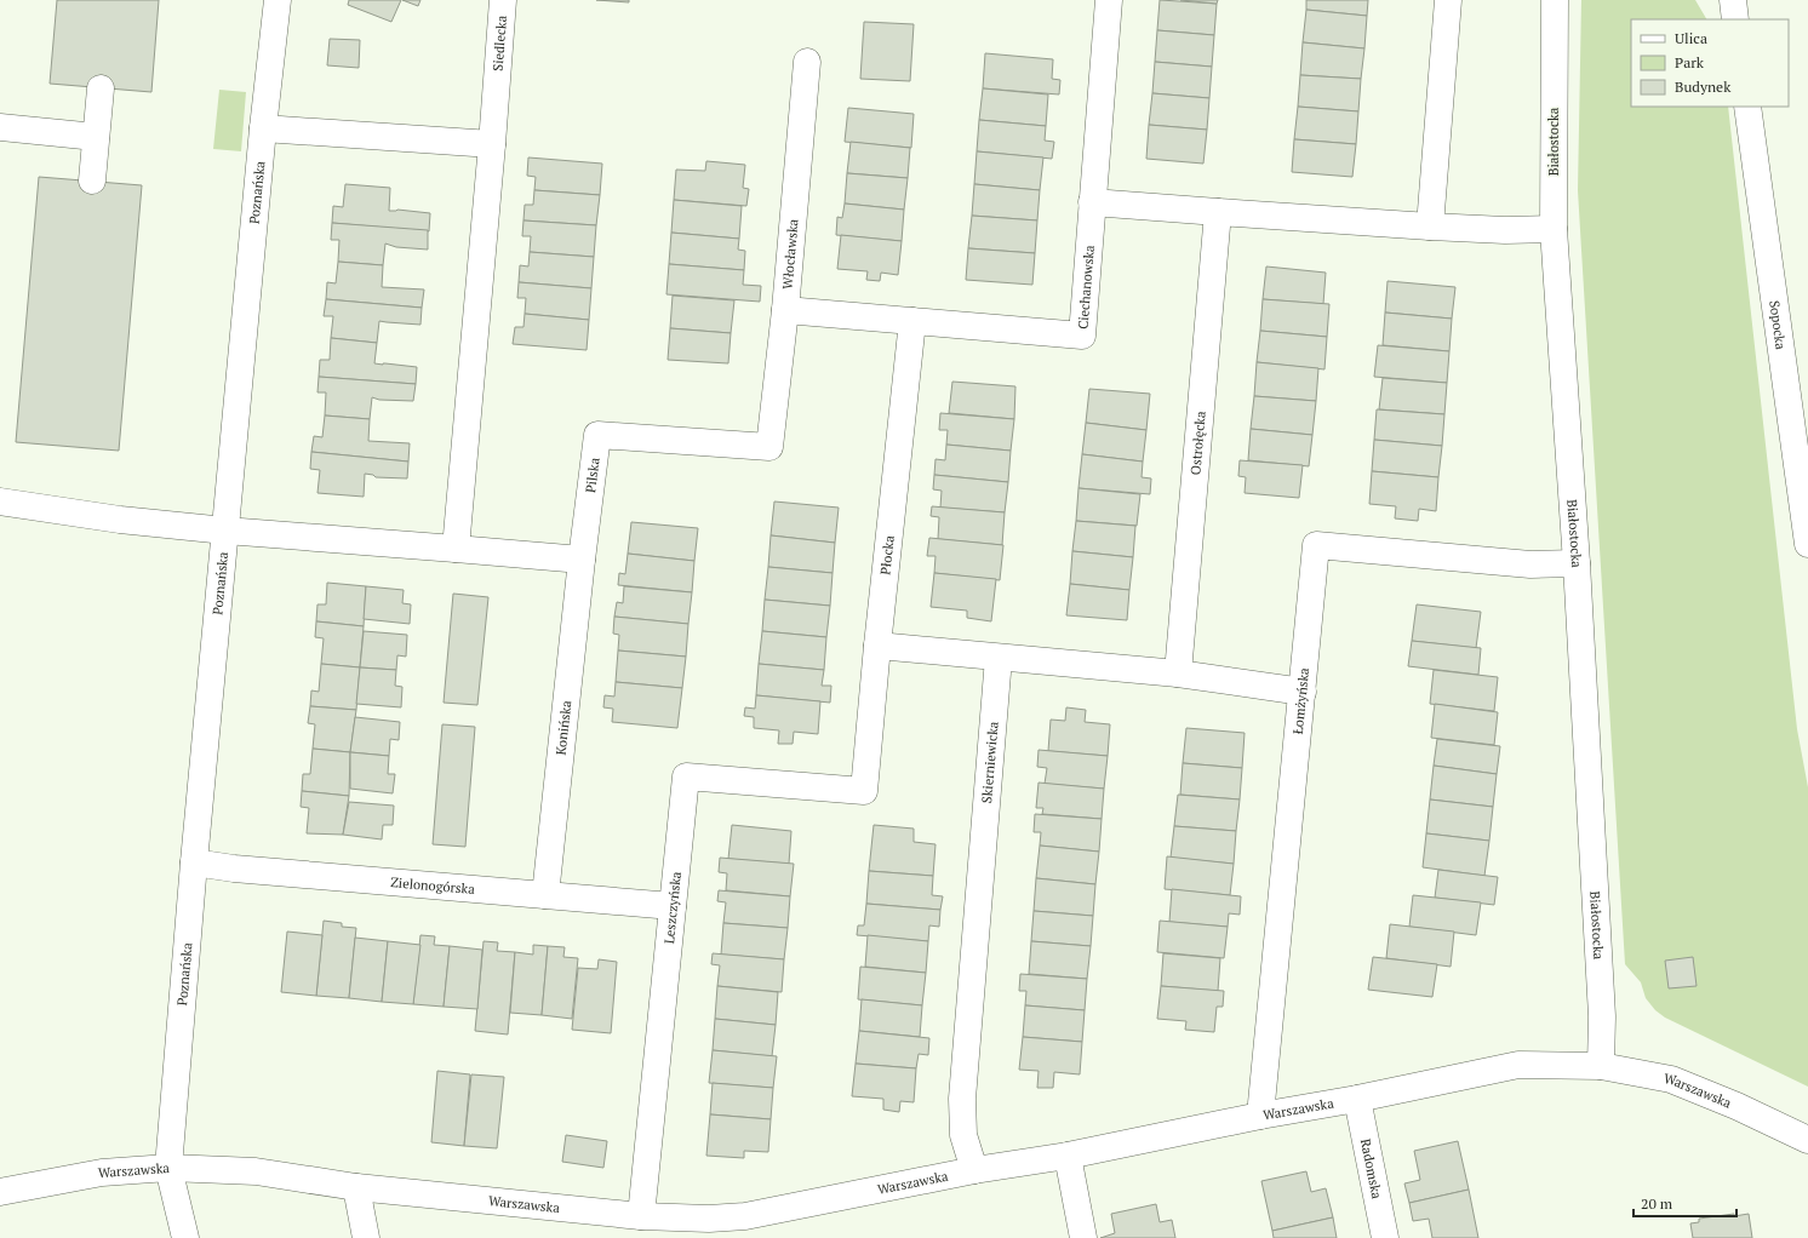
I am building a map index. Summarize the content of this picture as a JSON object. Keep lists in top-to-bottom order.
{
  "streets": {
    "street": [
      "Siedlecka",
      "Białostocka",
      "Poznańska",
      "Włocławska",
      "Ciechanowska",
      "Sopocka",
      "Ostrołęcka",
      "Pilska",
      "Płocka",
      "Łomżyńska",
      "Konińska",
      "Skierniewicka",
      "Zielonogórska",
      "Leszczyńska",
      "Warszawska",
      "Radomska"
    ]
  },
  "crossings": [
    ["Białostocka", "Łomżyńska"],
    ["Białostocka", "Warszawska"],
    ["Poznańska", "Zielonogórska"],
    ["Poznańska", "Warszawska"],
    ["Włocławska", "Ciechanowska"],
    ["Włocławska", "Pilska"],
    ["Ciechanowska", "Płocka"],
    ["Pilska", "Konińska"],
    ["Płocka", "Leszczyńska"],
    ["Łomżyńska", "Warszawska"],
    ["Konińska", "Zielonogórska"],
    ["Skierniewicka", "Warszawska"],
    ["Zielonogórska", "Leszczyńska"],
    ["Leszczyńska", "Warszawska"],
    ["Warszawska", "Radomska"]
  ],
  "legend": ["Ulica", "Park", "Budynek"],
  "scale_bar": "20 m"
}
